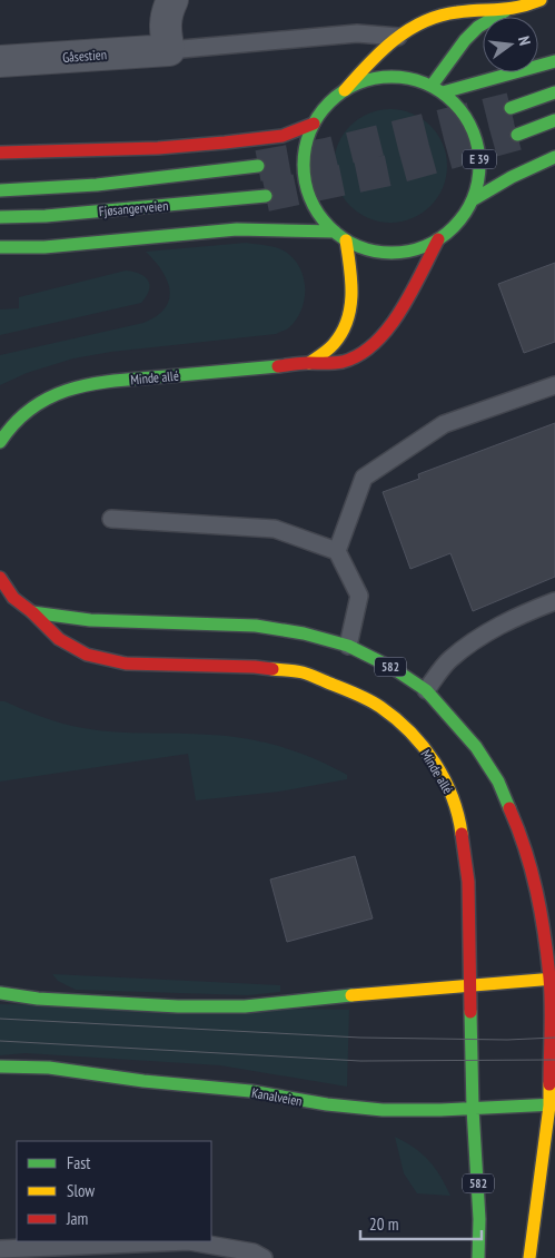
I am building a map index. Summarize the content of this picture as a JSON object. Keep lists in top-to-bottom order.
{
  "streets": {
    "main road": [
      "E 39",
      "Fjøsangerveien",
      "Minde allé",
      "582",
      "Kanalveien"
    ],
    "street": ["Gåsestien"]
  },
  "crossings": [
    ["E 39", "Minde allé"],
    ["Minde allé", "582"],
    ["Minde allé", "Kanalveien"],
    ["582", "Kanalveien"]
  ],
  "legend": ["Fast", "Slow", "Jam"],
  "scale_bar": "20 m",
  "north": "right"
}
